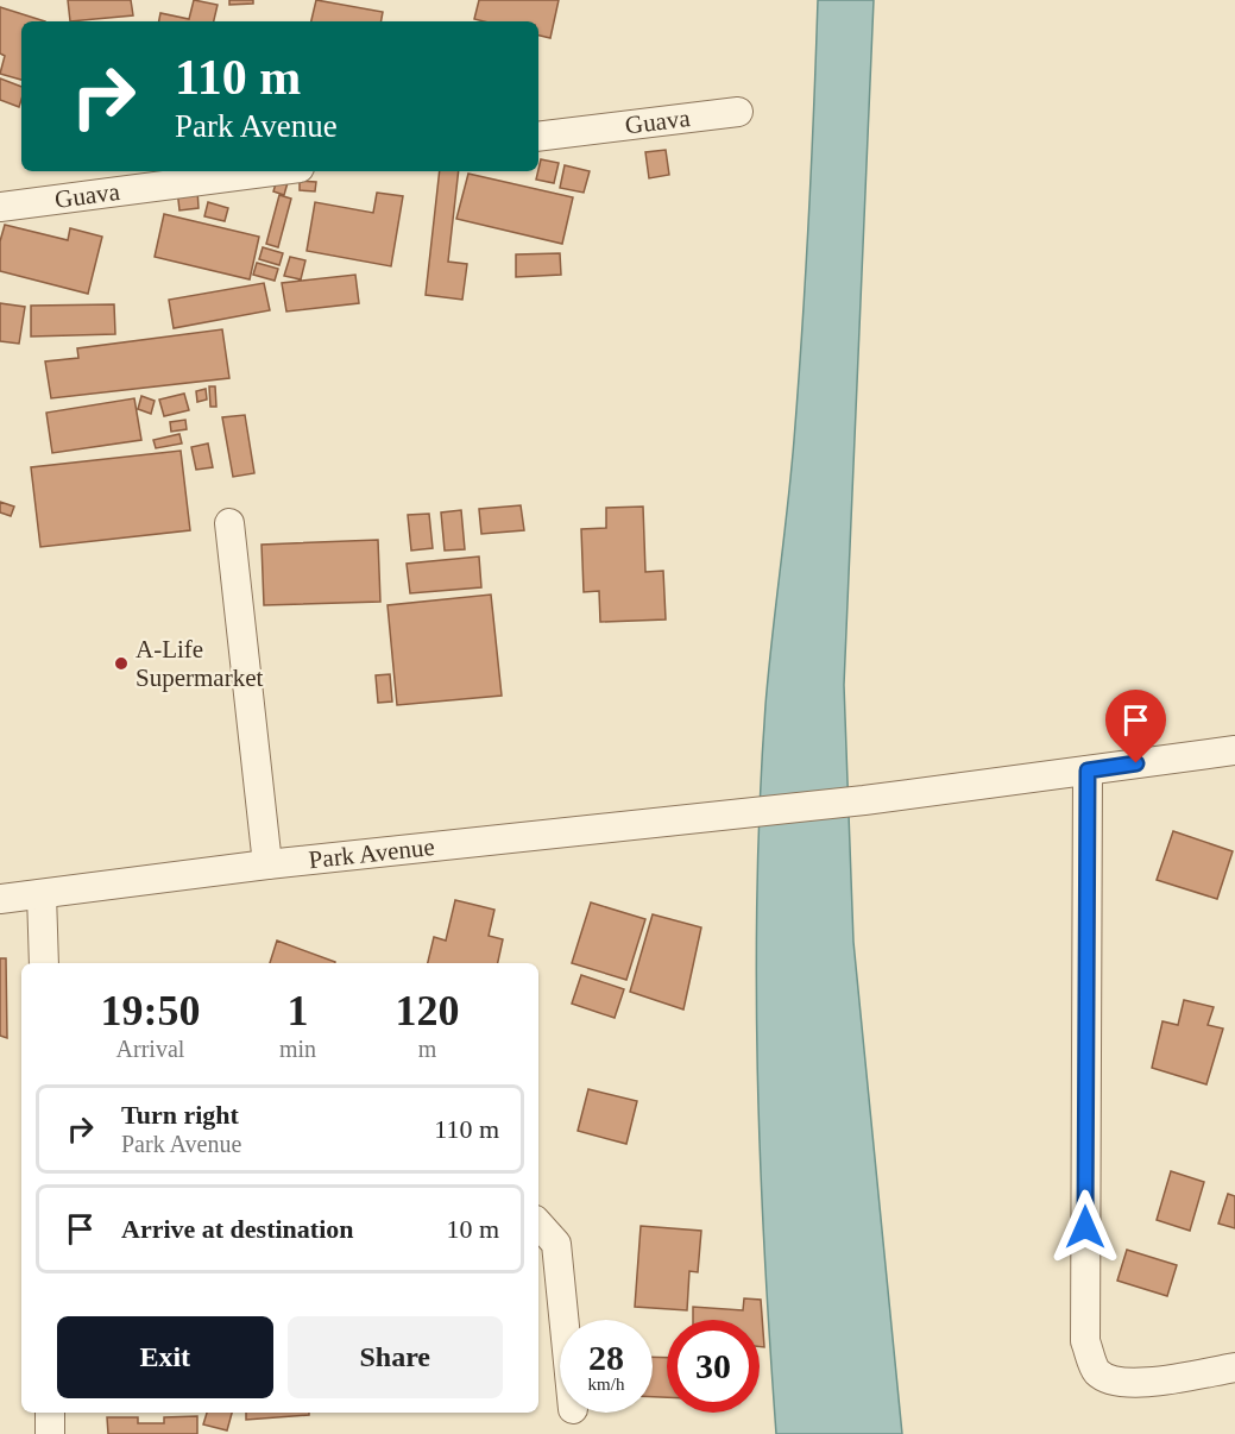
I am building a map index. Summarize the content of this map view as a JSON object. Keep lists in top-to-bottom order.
{
  "streets": {
    "street": ["Guava", "Park Avenue"]
  },
  "places": ["A-Life Supermarket"],
  "page": {
    "turn": ["110 m", "Park Avenue"],
    "eta": [
      "19:50",
      "Arrival",
      "1",
      "min",
      "120",
      "m"
    ],
    "list": [
      {
        "name": "Turn right",
        "note": "Park Avenue",
        "value": "110 m"
      },
      {
        "name": "Arrive at destination",
        "value": "10 m"
      }
    ],
    "buttons": ["Exit", "Share"],
    "speed": "28 km/h",
    "limit": "30"
  }
}
